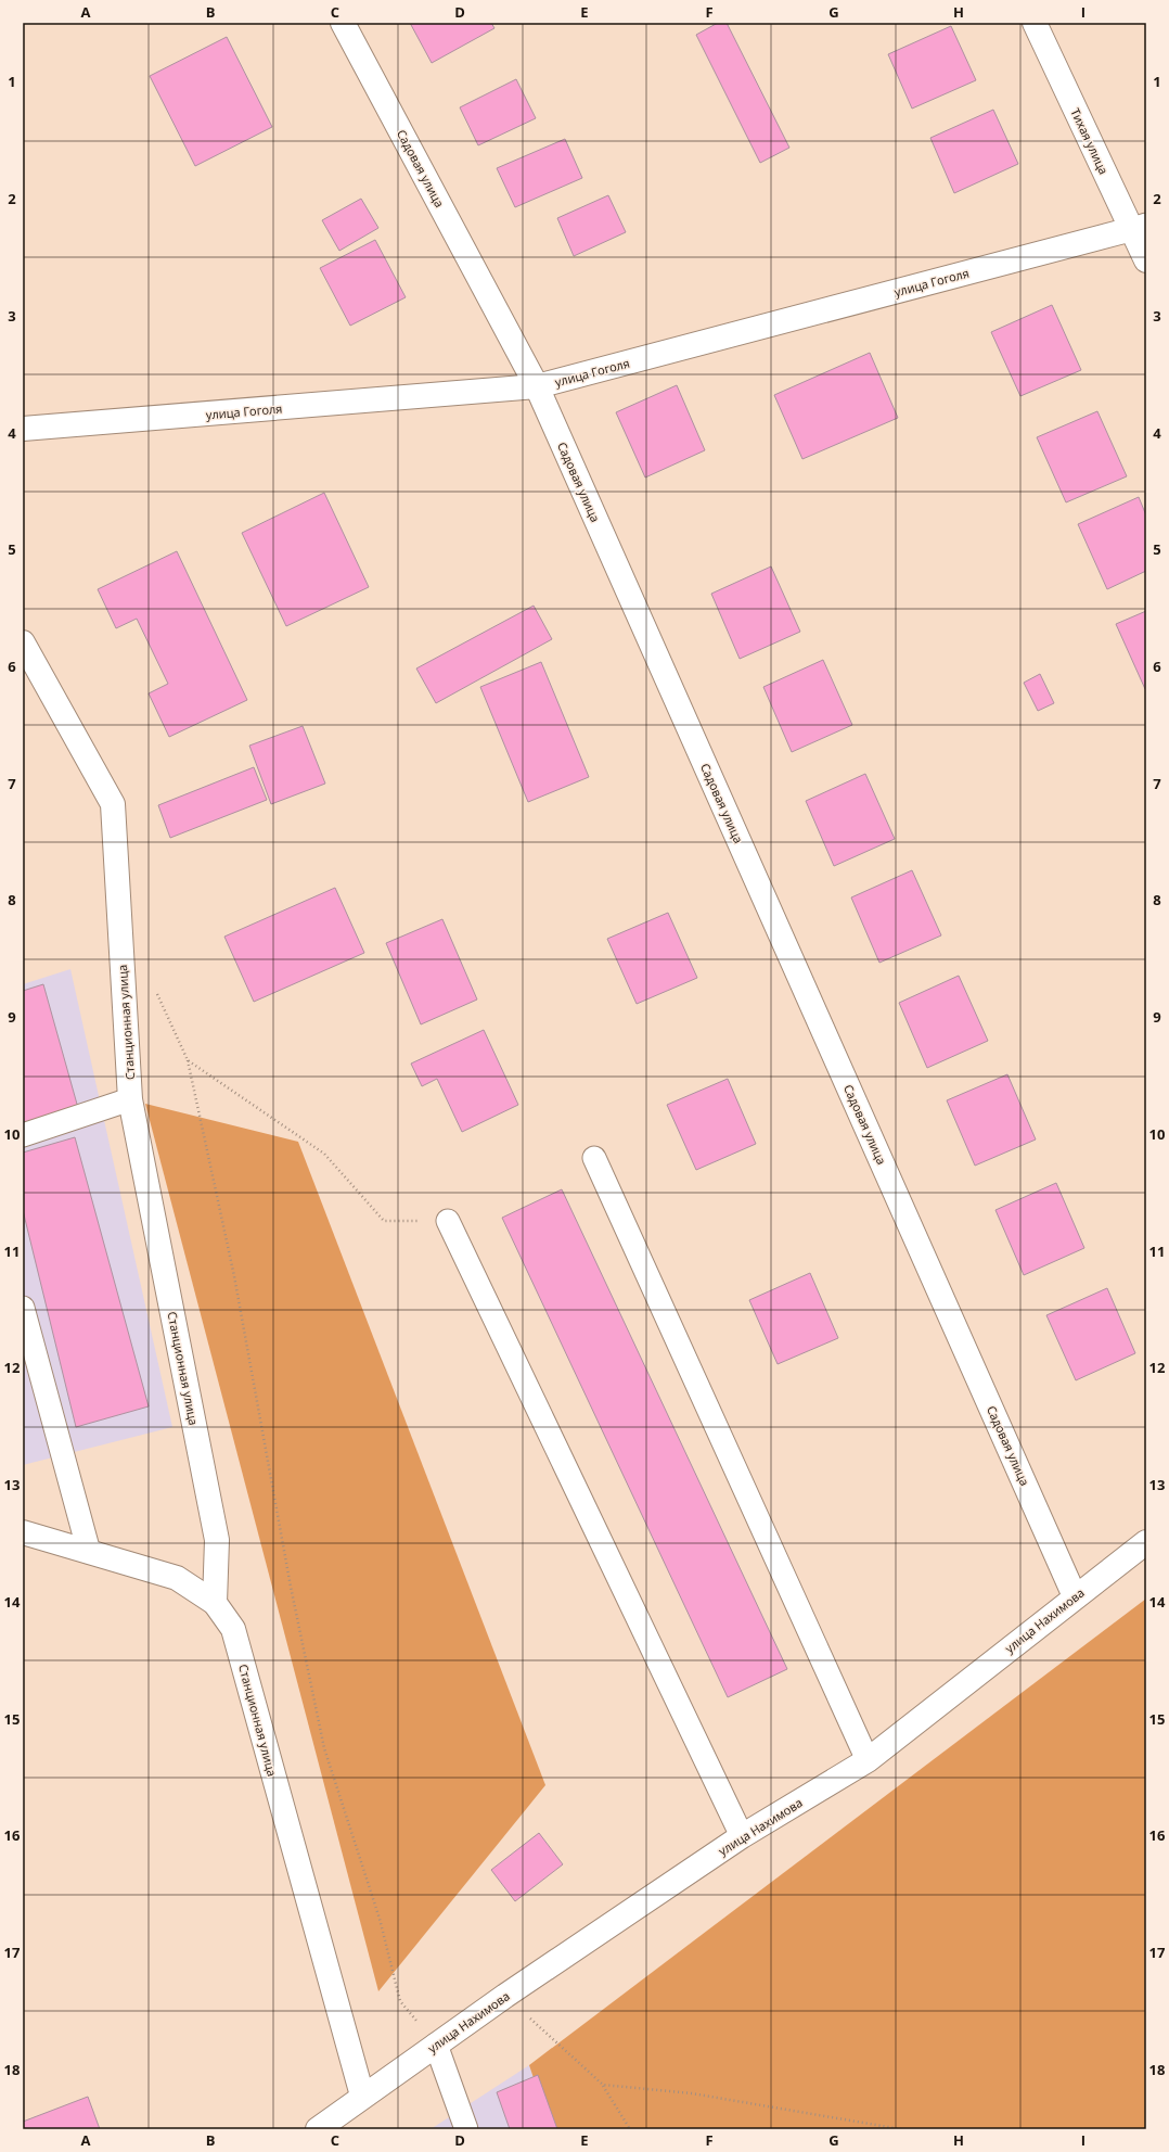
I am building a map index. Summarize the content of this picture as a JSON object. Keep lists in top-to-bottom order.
{
  "streets": {
    "street": [
      "Тихая улица",
      "Садовая улица",
      "улица Гоголя",
      "Станционная улица",
      "улица Нахимова"
    ]
  },
  "crossings": [
    ["Тихая улица", "улица Гоголя"],
    ["Садовая улица", "улица Гоголя"],
    ["Садовая улица", "улица Нахимова"],
    ["Станционная улица", "улица Нахимова"]
  ],
  "grid": {
    "columns": [
      "A",
      "B",
      "C",
      "D",
      "E",
      "F",
      "G",
      "H",
      "I"
    ],
    "rows": [
      "1",
      "2",
      "3",
      "4",
      "5",
      "6",
      "7",
      "8",
      "9",
      "10",
      "11",
      "12",
      "13",
      "14",
      "15",
      "16",
      "17",
      "18"
    ]
  }
}
